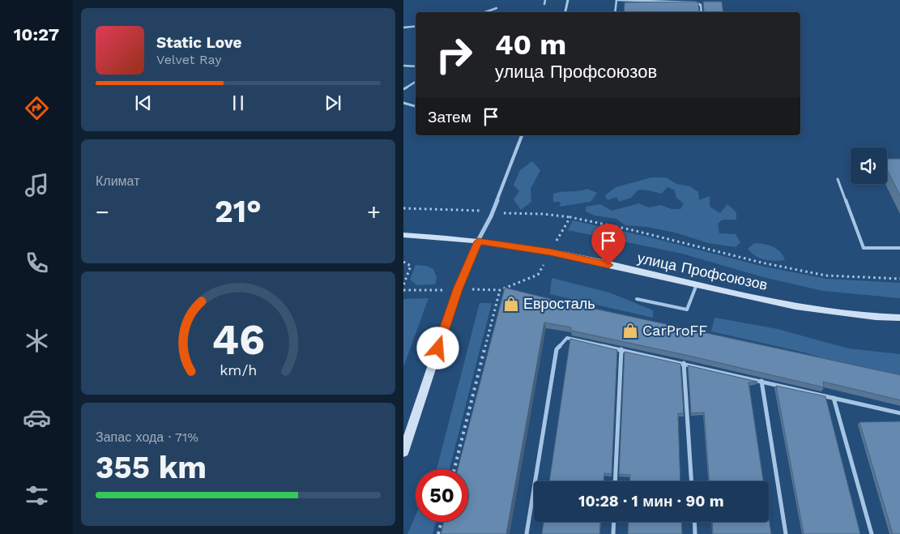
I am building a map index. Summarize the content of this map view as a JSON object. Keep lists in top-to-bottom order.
{
  "streets": {
    "main road": ["улица Профсоюзов"]
  },
  "places": {
    "shop": ["Евросталь", "CarProFF"]
  },
  "page": {
    "tabs": "10:27",
    "turn": ["40 m", "улица Профсоюзов"],
    "song": ["Static Love", "Velvet Ray"],
    "then": "Затем",
    "tile": [
      "Климат",
      ["Запас хода · 71%", "355 km"]
    ],
    "heat": ["−", "21°", "+"],
    "limit": "50",
    "trip": "10:28 · 1 мин · 90 m",
    "gauge": ["46", "km/h"]
  }
}
